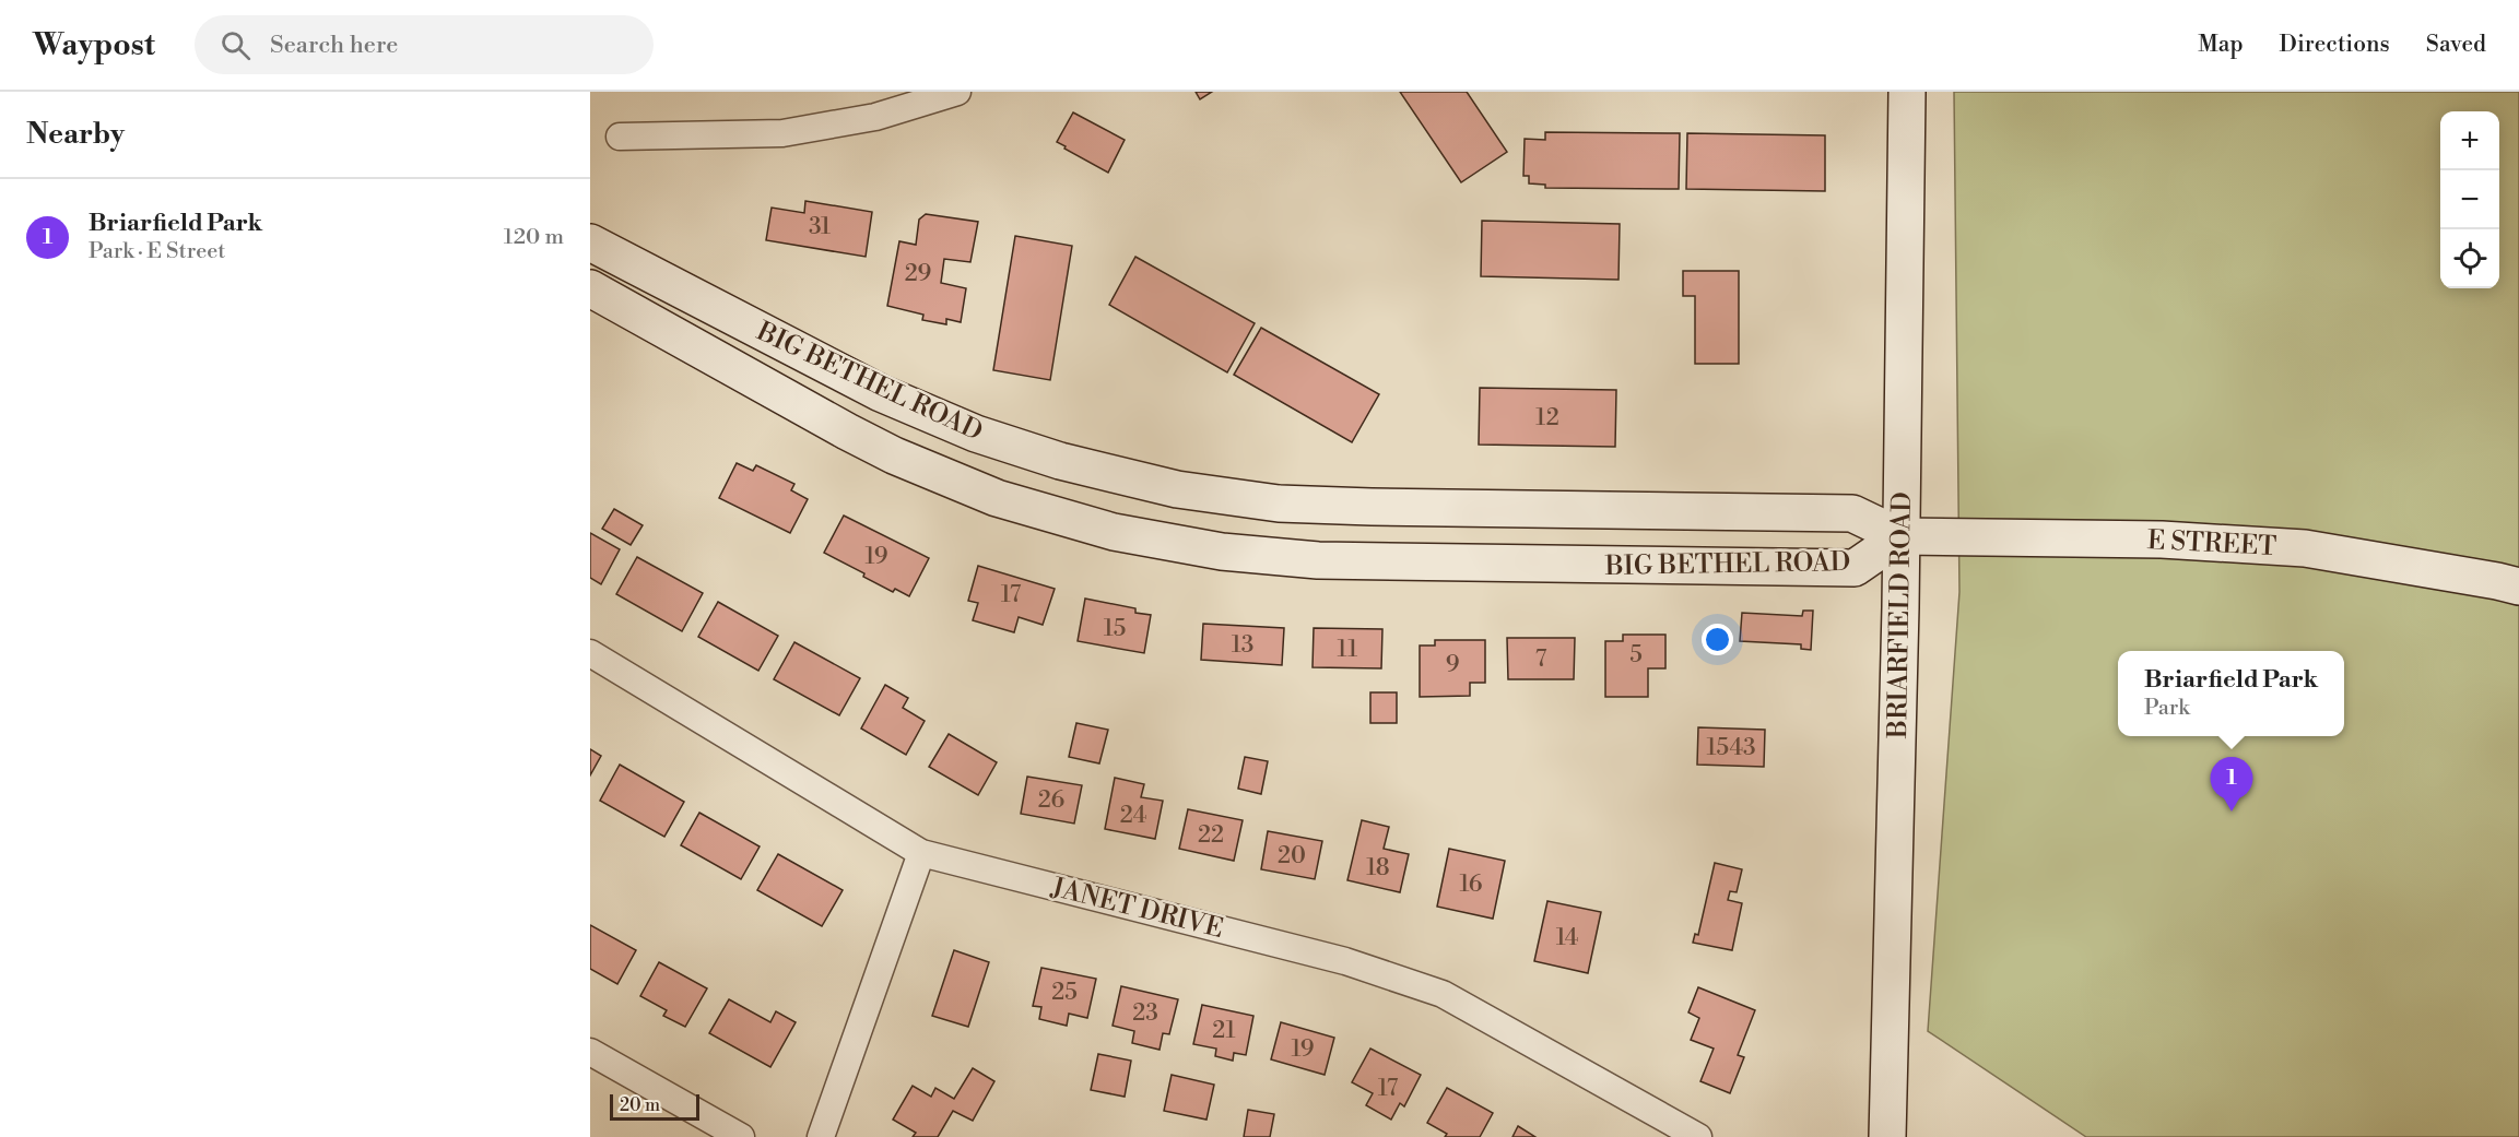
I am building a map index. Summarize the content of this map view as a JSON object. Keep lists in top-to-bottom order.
{
  "streets": {
    "main road": ["BIG BETHEL ROAD", "E STREET", "BRIARFIELD ROAD"],
    "street": ["JANET DRIVE"]
  },
  "crossings": [
    ["BIG BETHEL ROAD", "E STREET"],
    ["BIG BETHEL ROAD", "BRIARFIELD ROAD"],
    ["E STREET", "BRIARFIELD ROAD"]
  ],
  "house_numbers": [
    "31",
    "29",
    "12",
    "19",
    "17",
    "15",
    "13",
    "11",
    "5",
    "7",
    "9",
    "1543",
    "26",
    "24",
    "22",
    "20",
    "18",
    "16",
    "14",
    "25",
    "23",
    "21",
    "19",
    "17"
  ],
  "scale_bar": "20 m",
  "page": {
    "header": "Waypost",
    "search": "Search here",
    "nav": ["Map", "Directions", "Saved"],
    "heading": "Nearby",
    "map_buttons": ["+", "−"],
    "list": [
      {
        "mark": "1",
        "name": "Briarfield Park",
        "note": "Park · E Street",
        "value": "120 m"
      }
    ],
    "popup": ["Briarfield Park", "Park"],
    "pins": "1",
    "scale": "20 m"
  }
}
